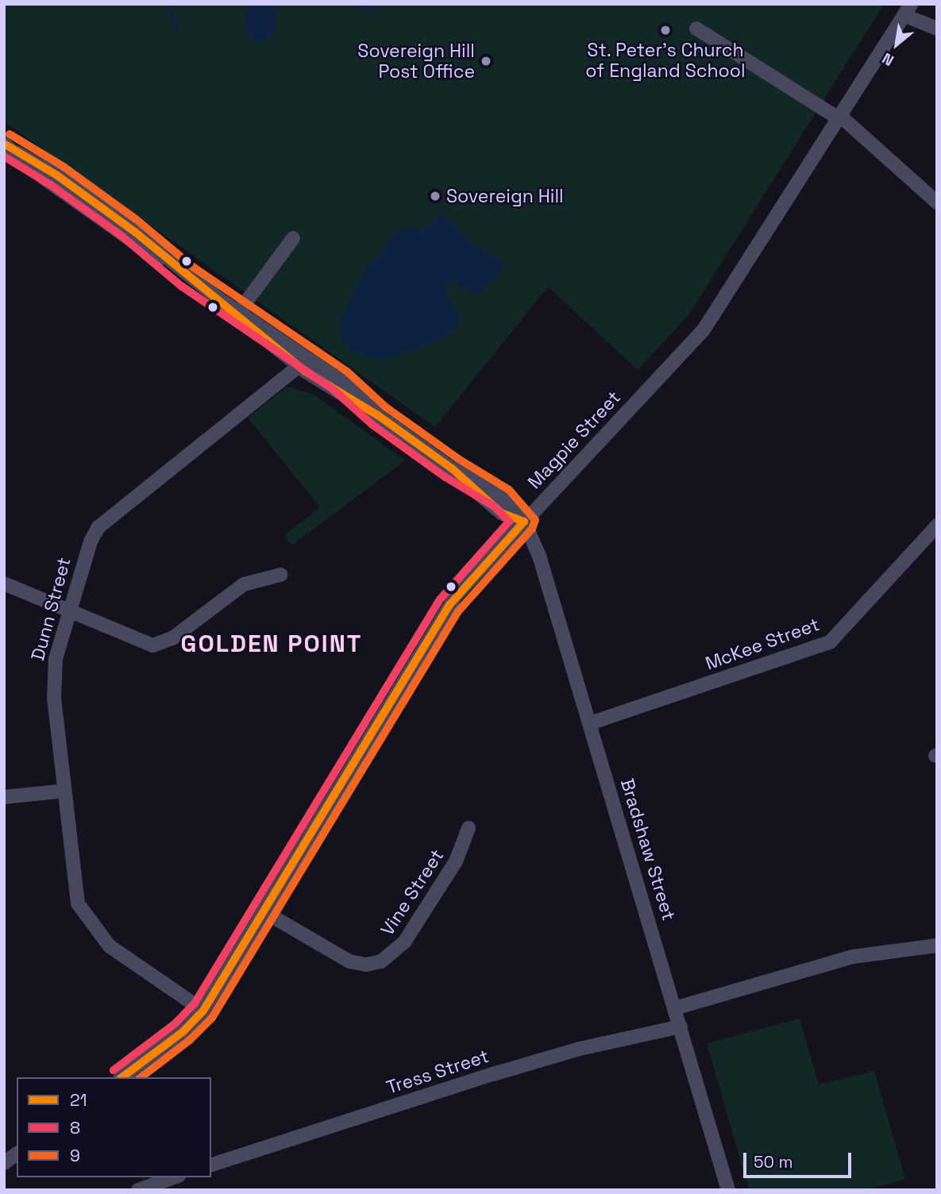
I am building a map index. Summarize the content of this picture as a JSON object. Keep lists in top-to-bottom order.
{
  "streets": {
    "street": [
      "Magpie Street",
      "Dunn Street",
      "McKee Street",
      "Bradshaw Street",
      "Vine Street",
      "Tress Street"
    ]
  },
  "crossings": [
    ["Magpie Street", "Dunn Street"],
    ["Magpie Street", "Bradshaw Street"],
    ["Magpie Street", "Vine Street"],
    ["McKee Street", "Bradshaw Street"],
    ["Bradshaw Street", "Tress Street"]
  ],
  "districts": ["GOLDEN POINT"],
  "places": ["St. Peter's Church of England School", "Sovereign Hill Post Office", "Sovereign Hill"],
  "lines": ["transit line 9", "transit line 21", "transit line 8"],
  "legend": ["21", "8", "9"],
  "scale_bar": "50 m",
  "north": "bottom left"
}
